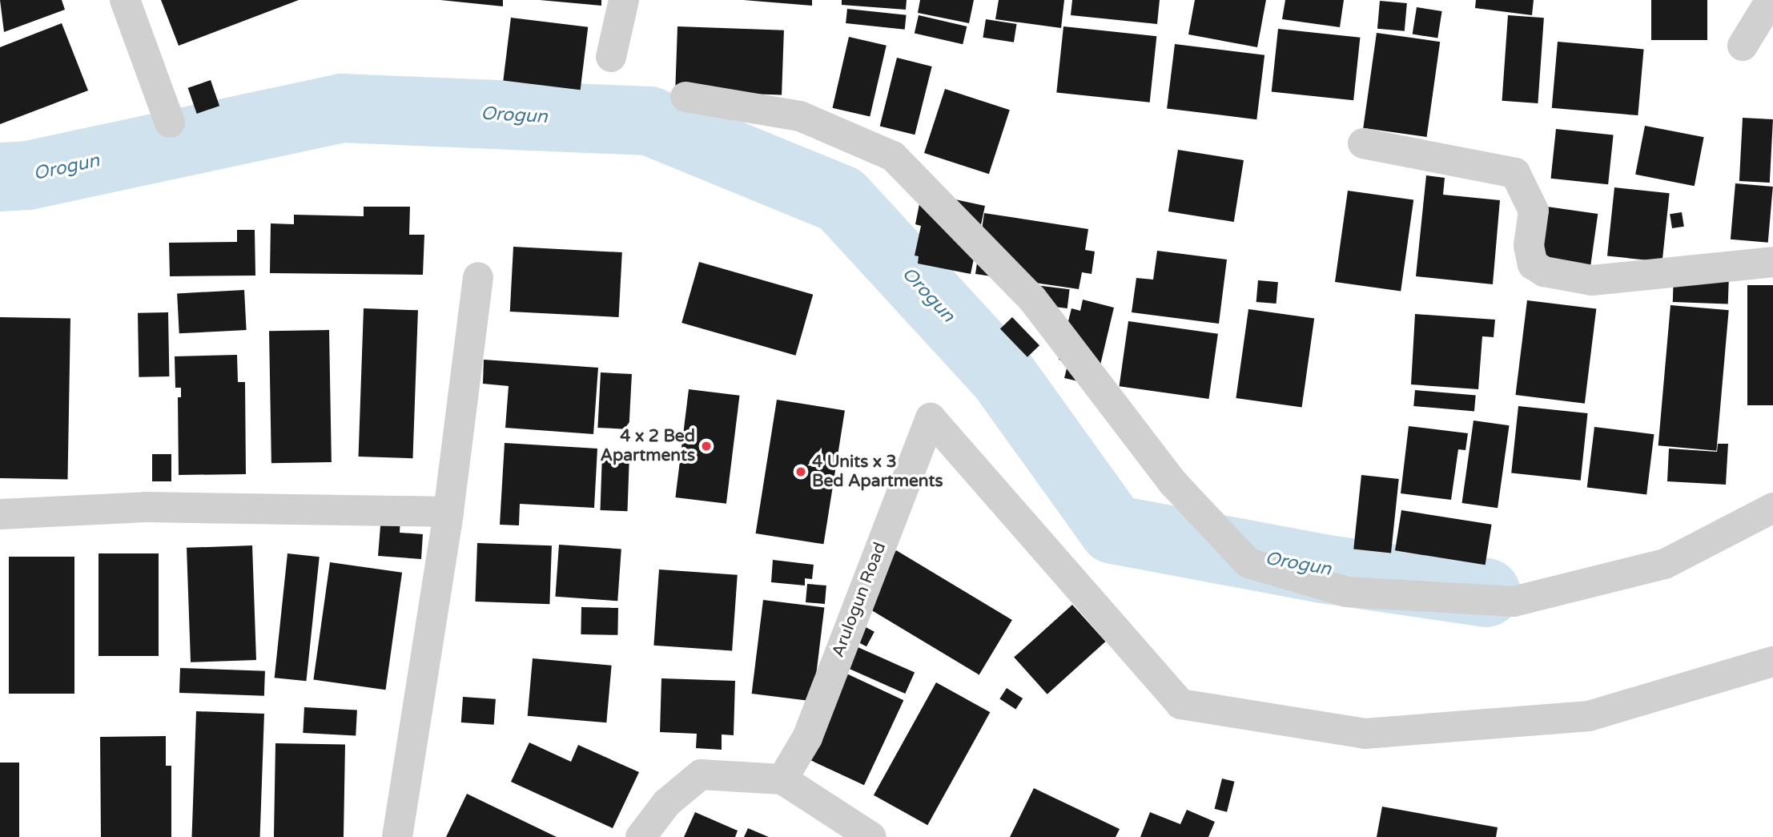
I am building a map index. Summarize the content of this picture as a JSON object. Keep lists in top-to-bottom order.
{
  "streets": {
    "street": ["Arulogun Road"]
  },
  "water": ["Orogun"],
  "places": ["4 x 2 Bed Apartments", "4 Units x 3 Bed Apartments"]
}
